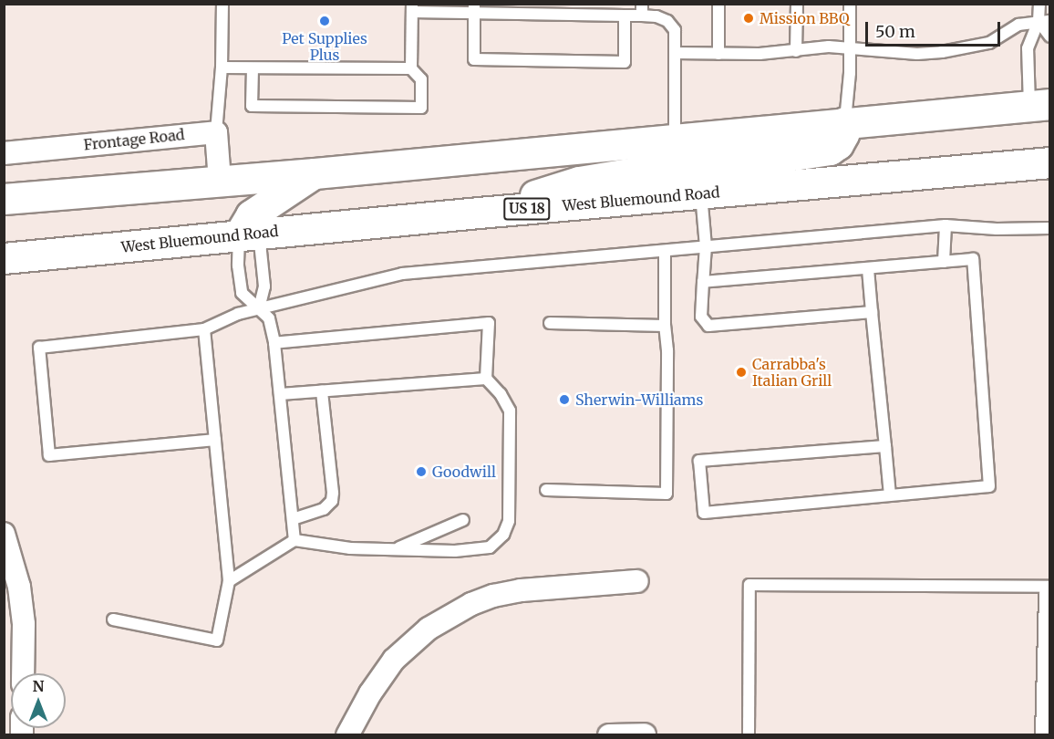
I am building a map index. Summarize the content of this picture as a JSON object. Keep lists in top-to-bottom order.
{
  "streets": {
    "main road": ["West Bluemound Road", "US 18"],
    "street": ["Frontage Road"]
  },
  "places": [
    "Mission BBQ",
    "Pet Supplies Plus",
    "Carrabba's Italian Grill",
    "Sherwin-Williams",
    "Goodwill"
  ],
  "scale_bar": "50 m",
  "north": "top"
}
